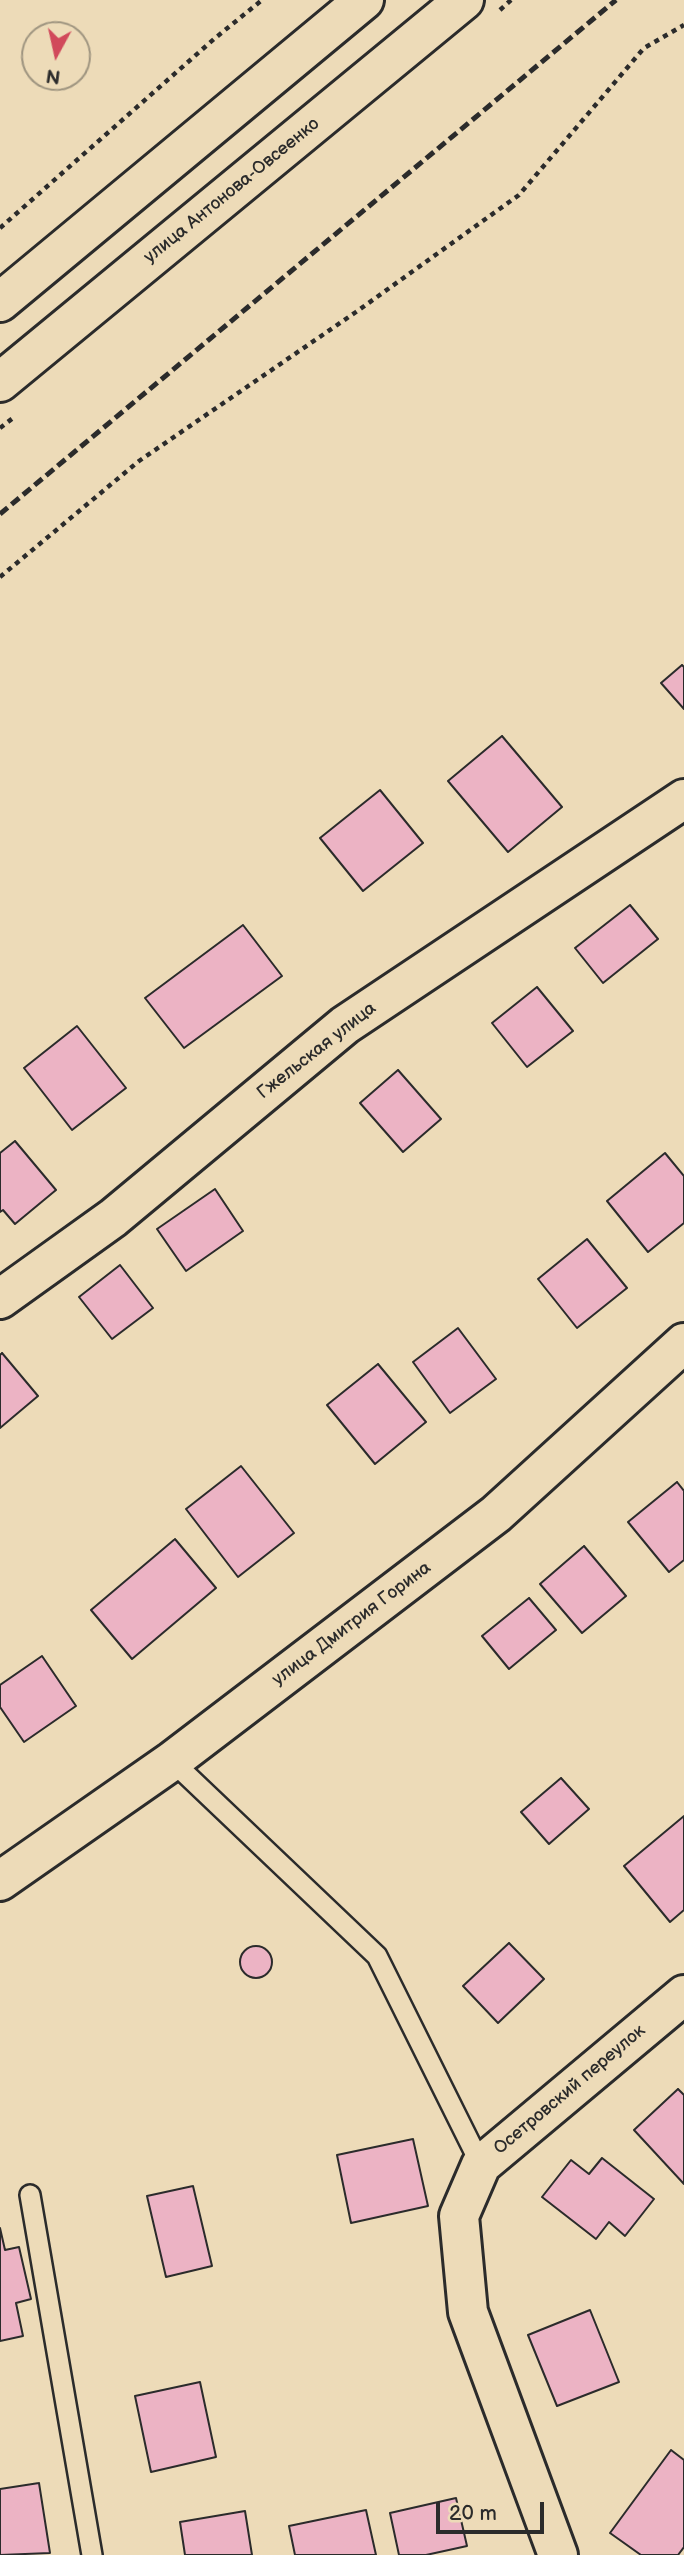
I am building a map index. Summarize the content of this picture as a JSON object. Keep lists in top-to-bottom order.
{
  "streets": {
    "main road": [
      "улица Антонова-Овсеенко",
      "Гжельская улица",
      "улица Дмитрия Горина",
      "Осетровский переулок"
    ]
  },
  "scale_bar": "20 m",
  "north": "bottom"
}
